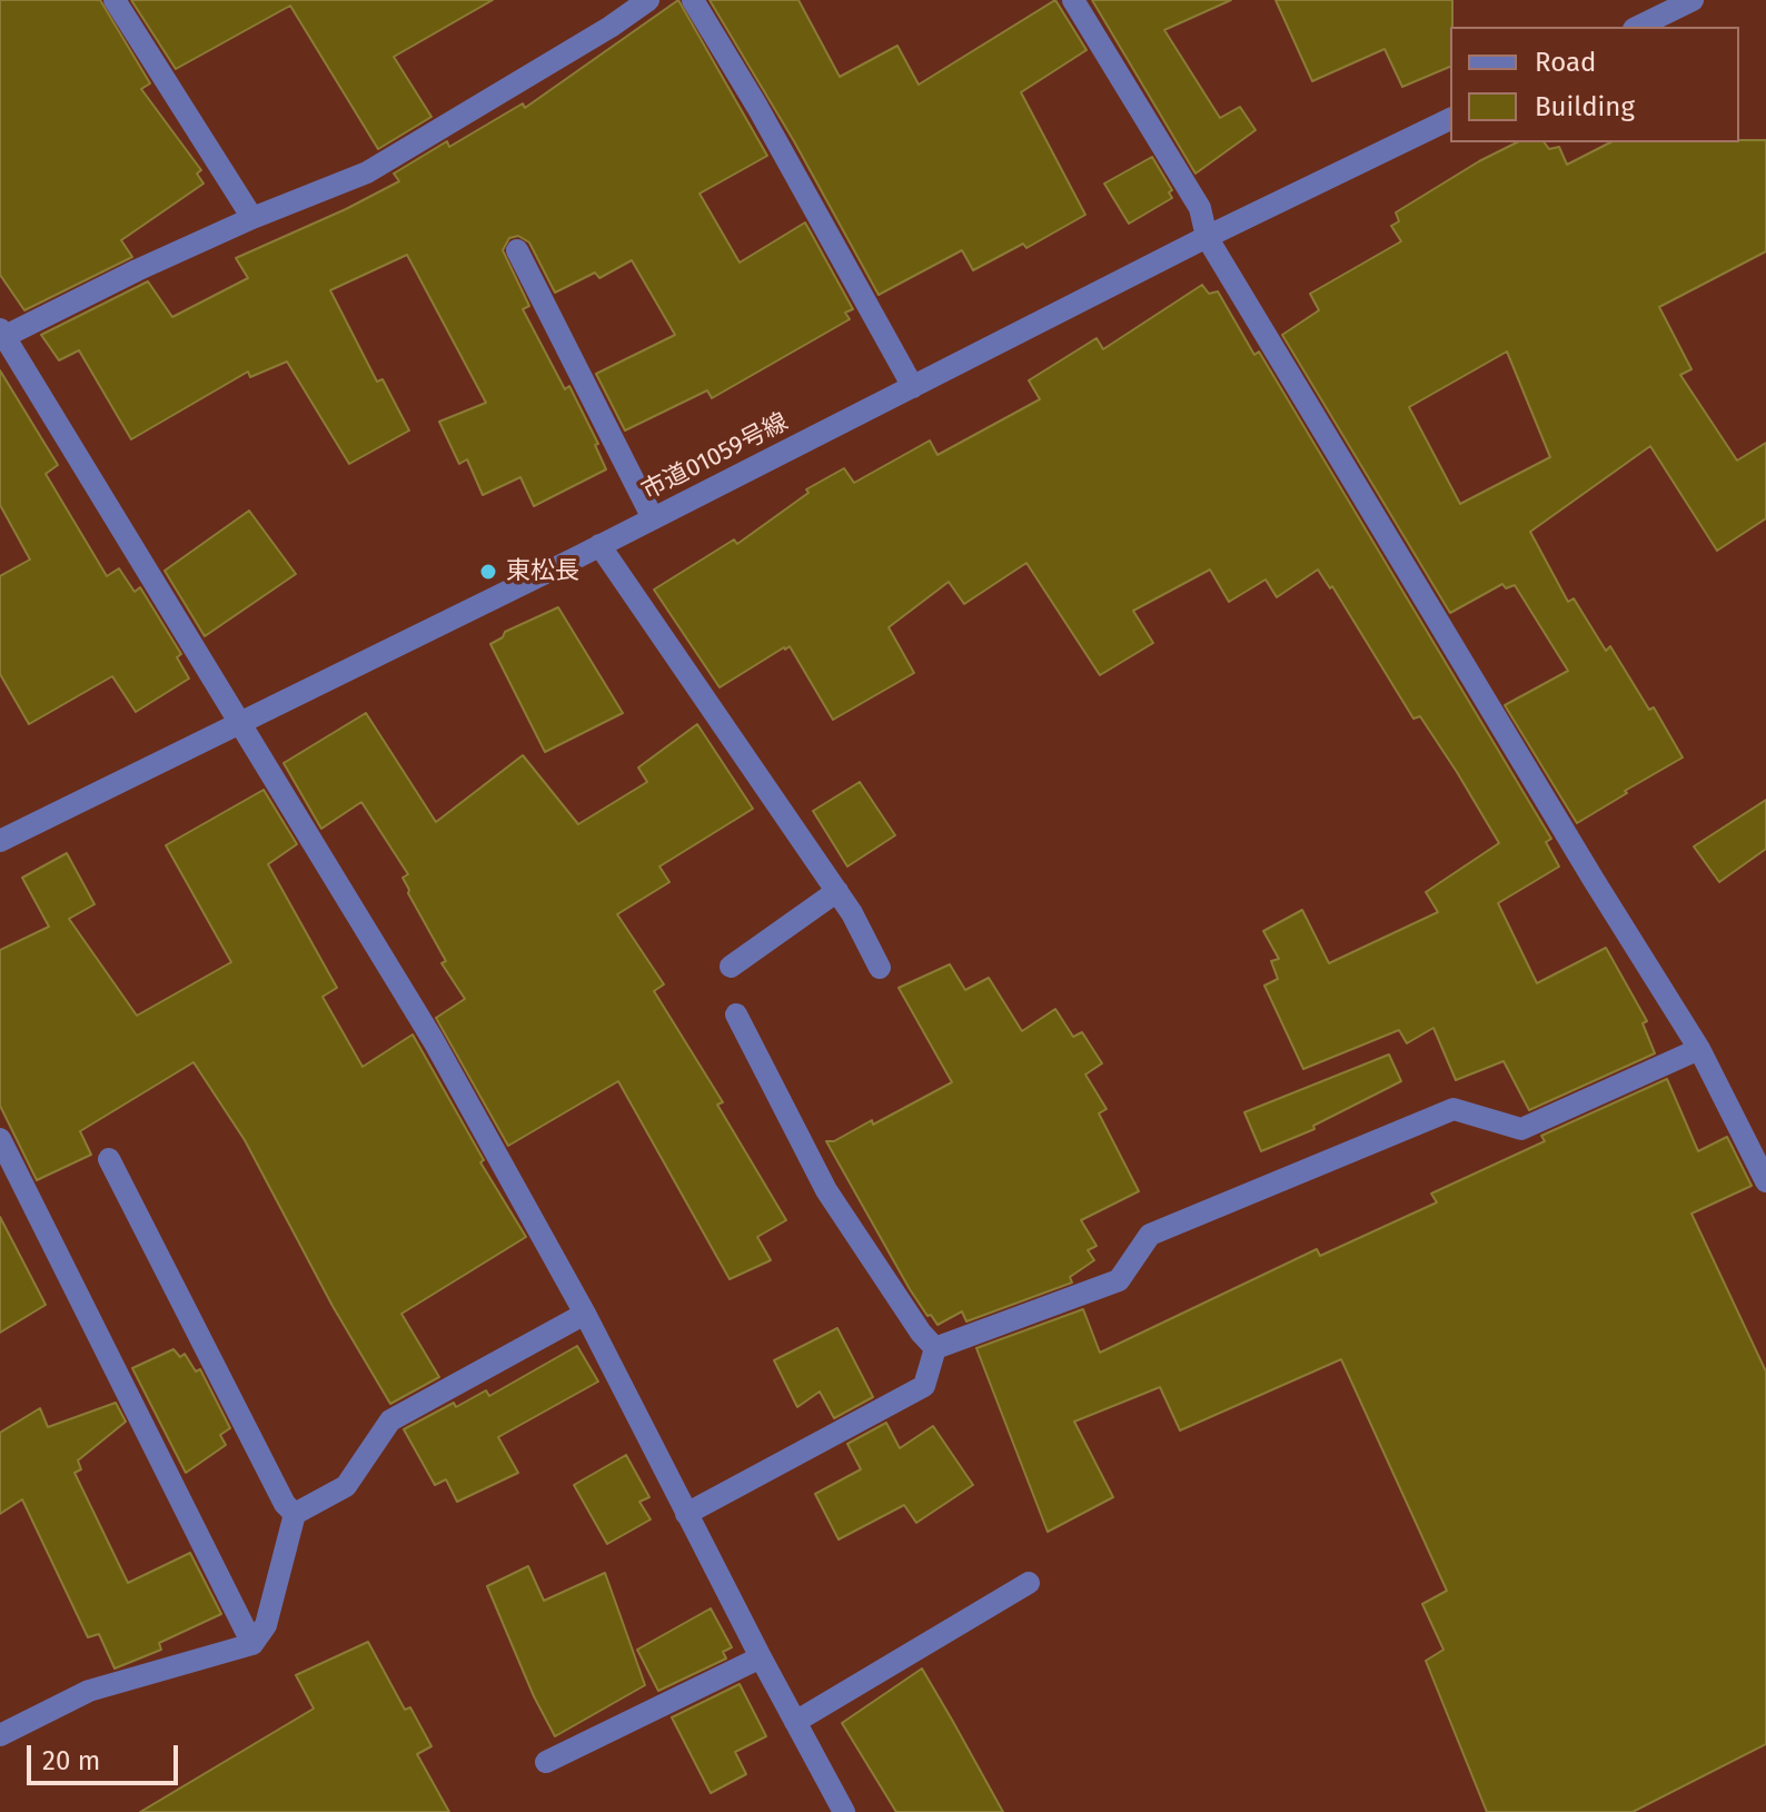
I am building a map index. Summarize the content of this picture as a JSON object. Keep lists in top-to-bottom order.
{
  "streets": {
    "street": ["市道01059号線"]
  },
  "places": ["東松長"],
  "legend": ["Road", "Building"],
  "scale_bar": "20 m"
}
